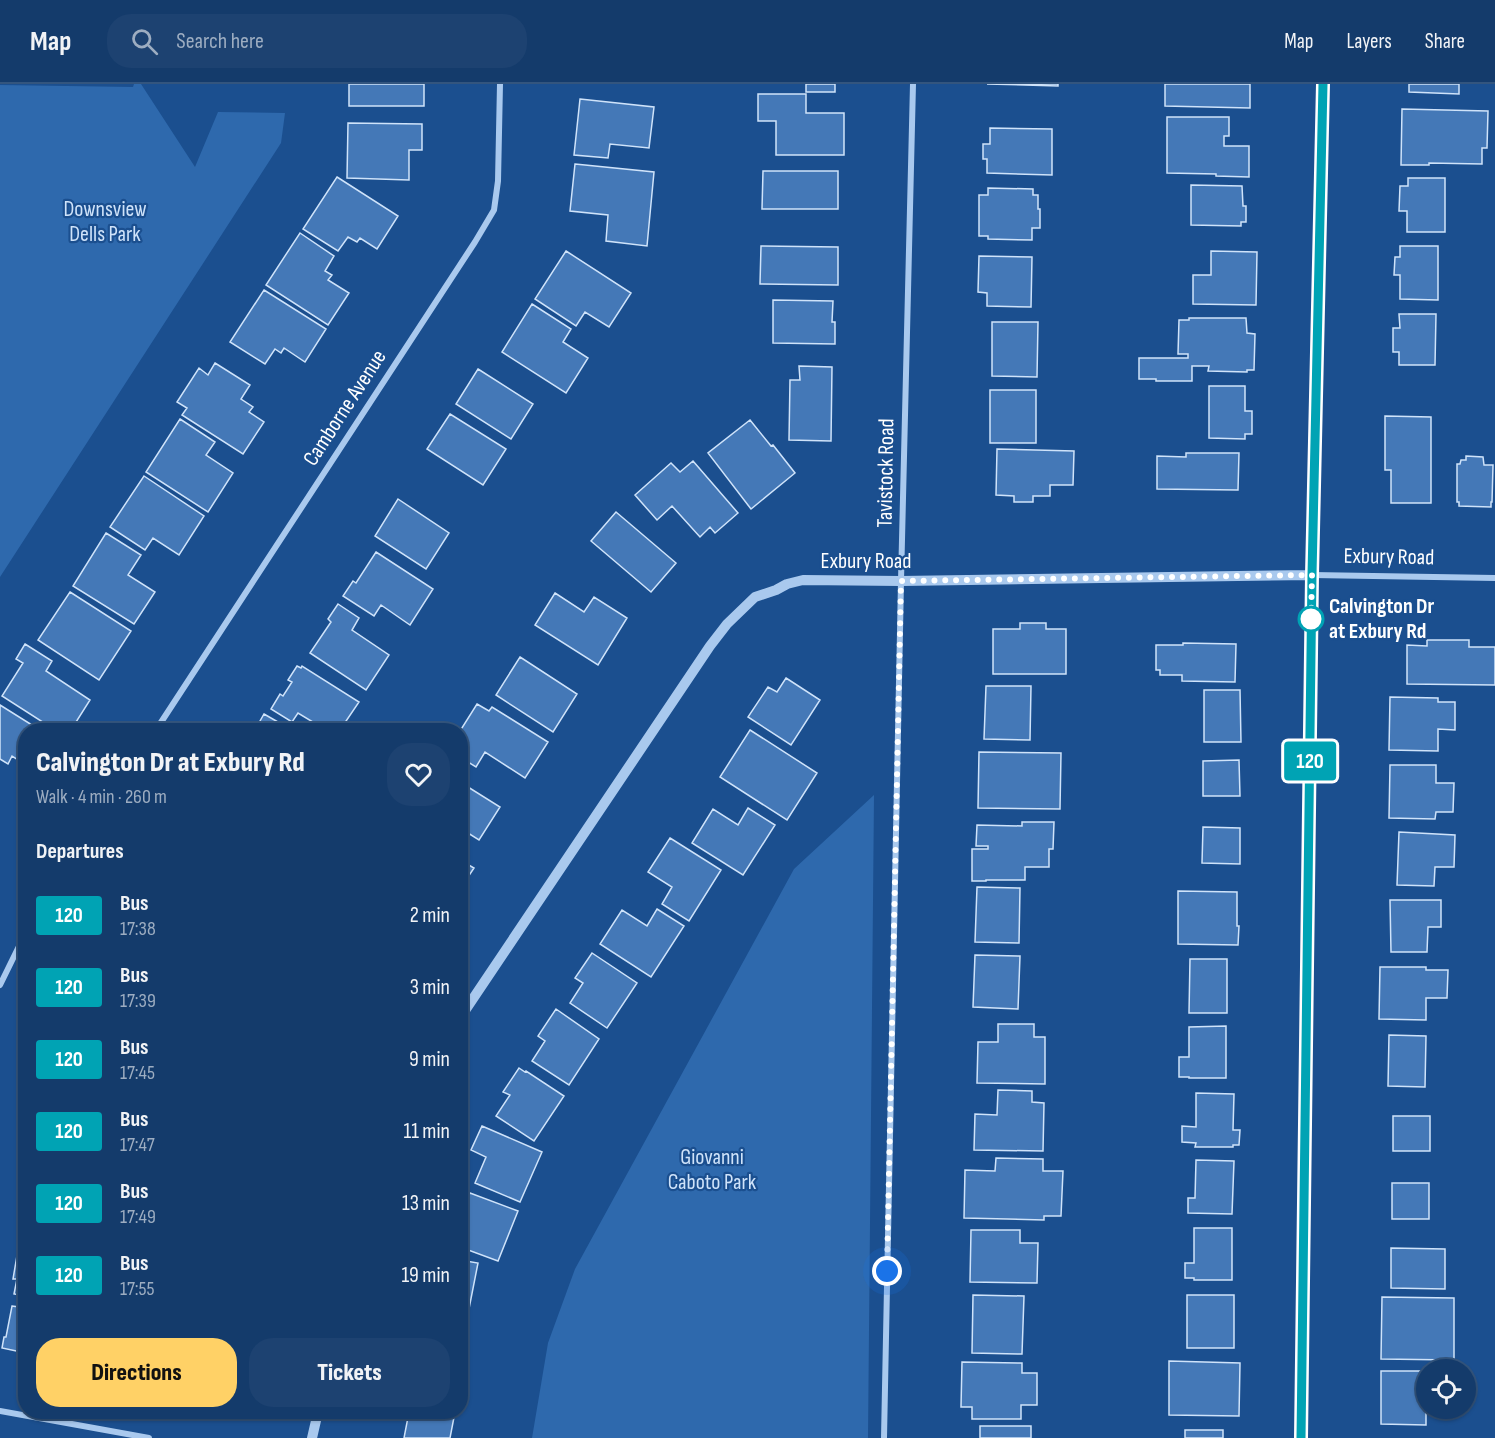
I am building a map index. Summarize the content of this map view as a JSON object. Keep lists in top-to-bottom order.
{
  "streets": {
    "street": ["Camborne Avenue", "Tavistock Road", "Exbury Road"]
  },
  "crossings": [
    ["Tavistock Road", "Exbury Road"]
  ],
  "parks": ["Downsview Dells Park", "Giovanni Caboto Park"],
  "places": ["Calvington Dr at Exbury Rd"],
  "lines": ["bus line 120"],
  "page": {
    "header": "Map",
    "search": "Search here",
    "nav": ["Map", "Layers", "Share"],
    "on_map": "120",
    "heading": [
      ["Calvington Dr at Exbury Rd", "Walk · 4 min · 260 m"],
      "Departures"
    ],
    "list": [
      {
        "mark": "120",
        "name": "Bus",
        "note": "17:38",
        "value": "2 min"
      },
      {
        "mark": "120",
        "name": "Bus",
        "note": "17:39",
        "value": "3 min"
      },
      {
        "mark": "120",
        "name": "Bus",
        "note": "17:45",
        "value": "9 min"
      },
      {
        "mark": "120",
        "name": "Bus",
        "note": "17:47",
        "value": "11 min"
      },
      {
        "mark": "120",
        "name": "Bus",
        "note": "17:49",
        "value": "13 min"
      },
      {
        "mark": "120",
        "name": "Bus",
        "note": "17:55",
        "value": "19 min"
      }
    ],
    "buttons": ["Directions", "Tickets"]
  }
}
